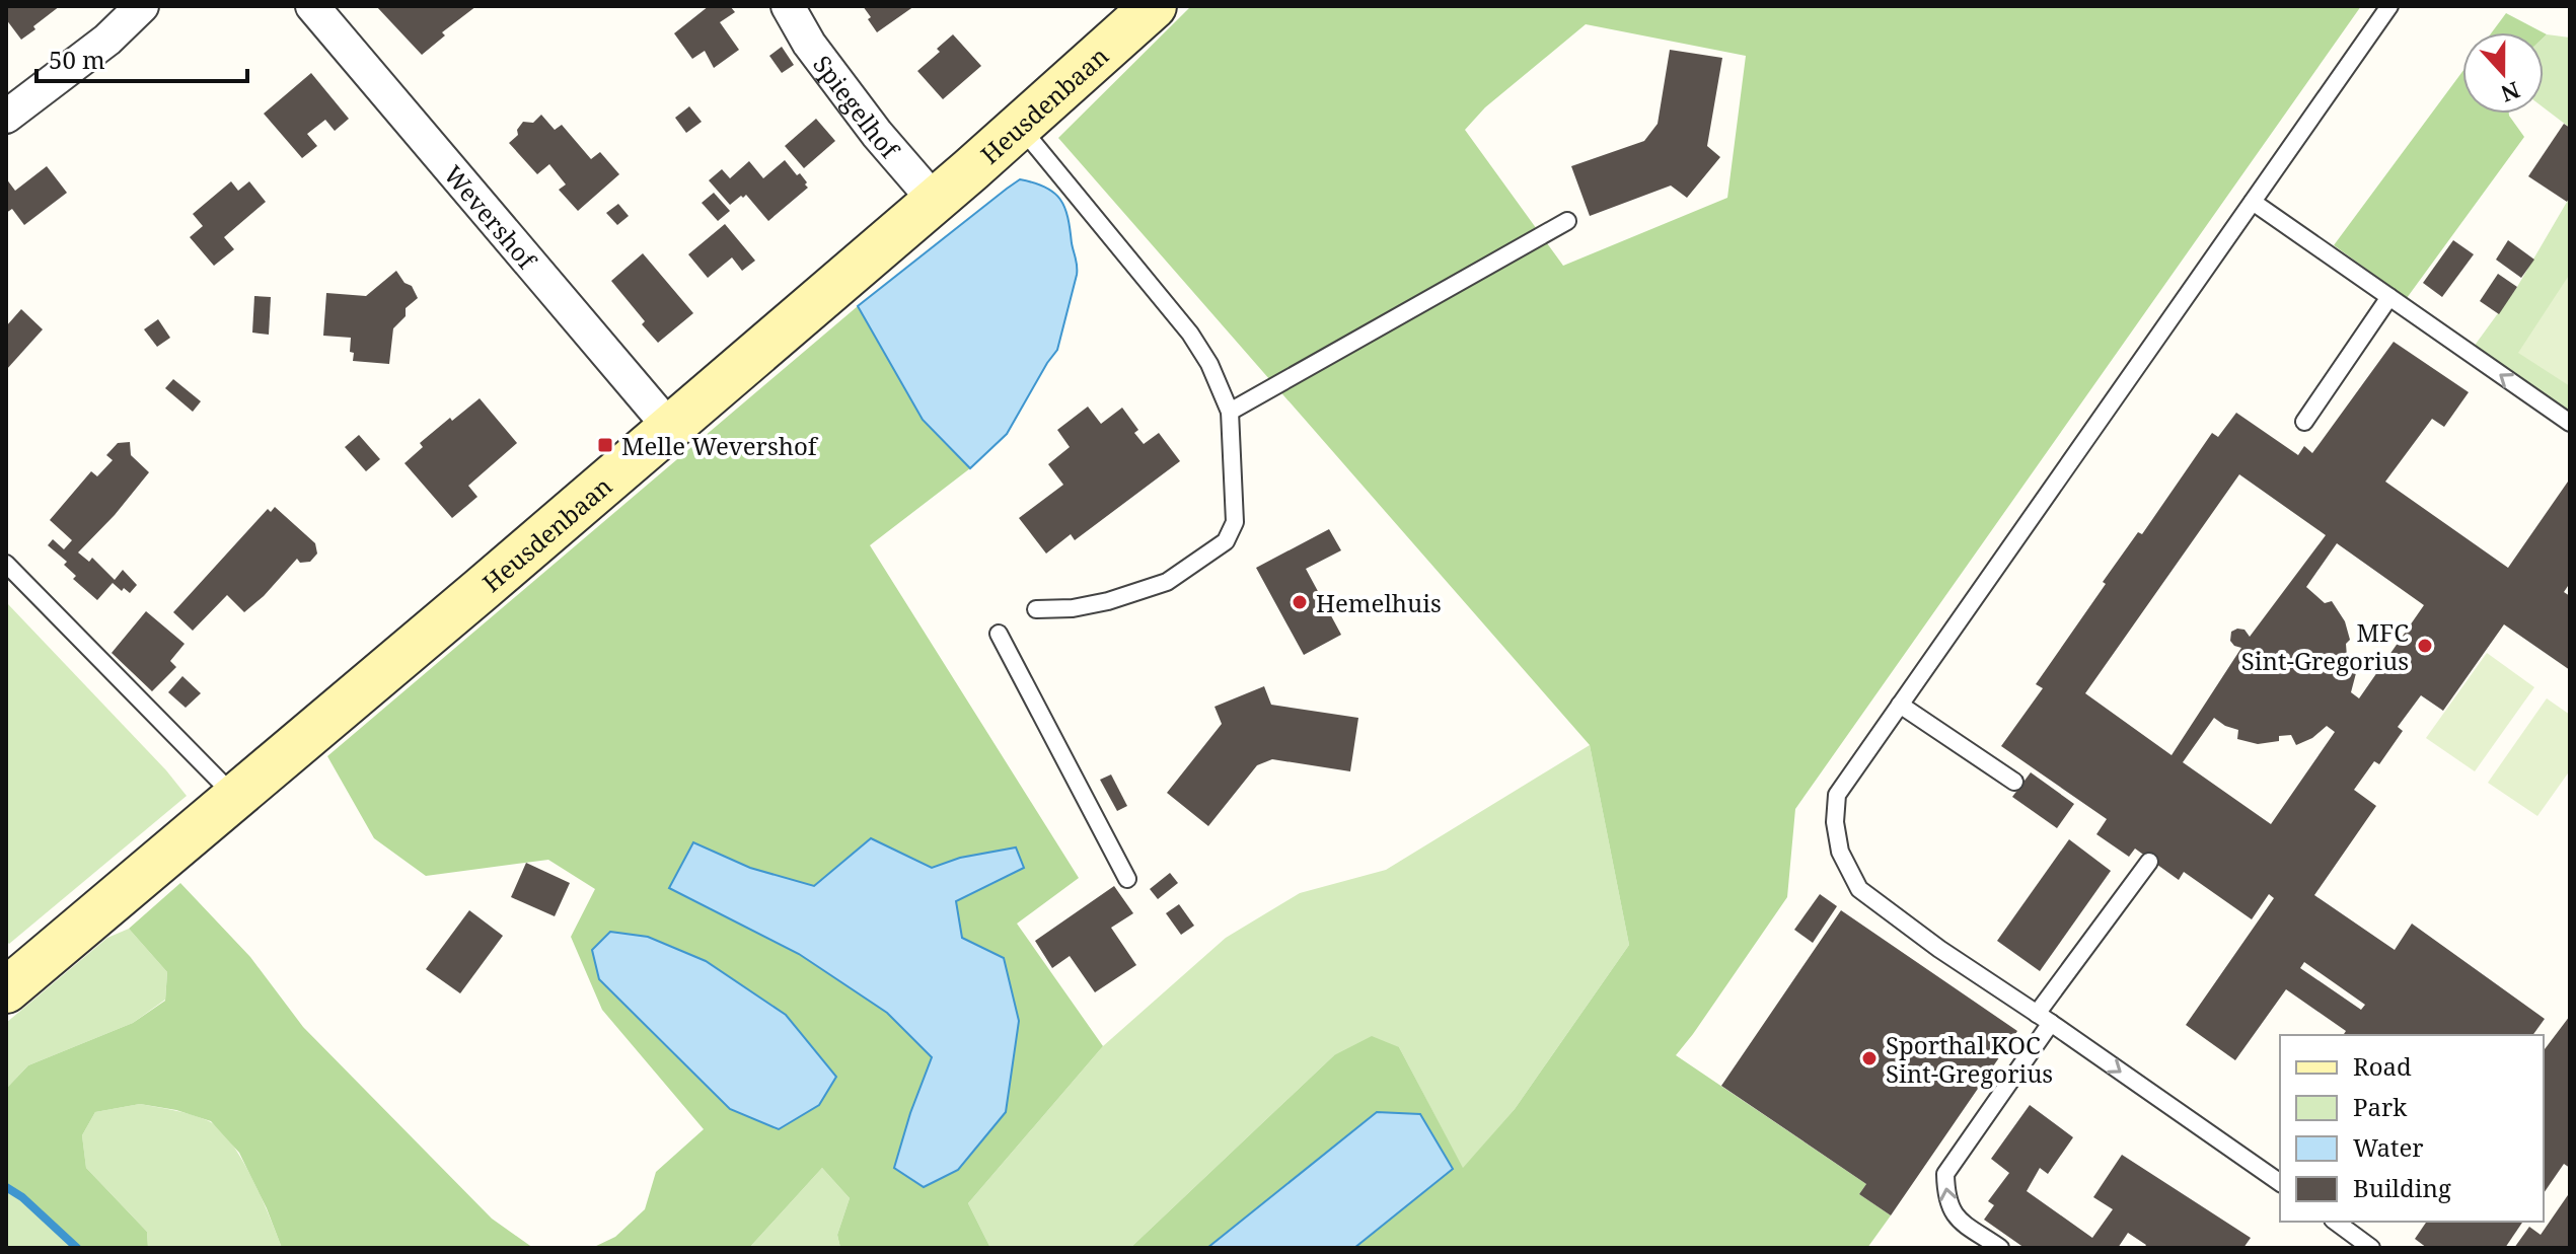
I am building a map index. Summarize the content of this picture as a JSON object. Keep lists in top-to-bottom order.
{
  "streets": {
    "main road": ["Heusdenbaan"],
    "street": ["Spiegelhof", "Wevershof"]
  },
  "crossings": [
    ["Spiegelhof", "Heusdenbaan"],
    ["Heusdenbaan", "Wevershof"]
  ],
  "places": {
    "transit": ["Melle Wevershof"],
    "other": ["Hemelhuis", "MFC Sint-Gregorius", "Sporthal KOC Sint-Gregorius"]
  },
  "legend": [
    "Road",
    "Park",
    "Water",
    "Building"
  ],
  "scale_bar": "50 m",
  "north": "bottom"
}
